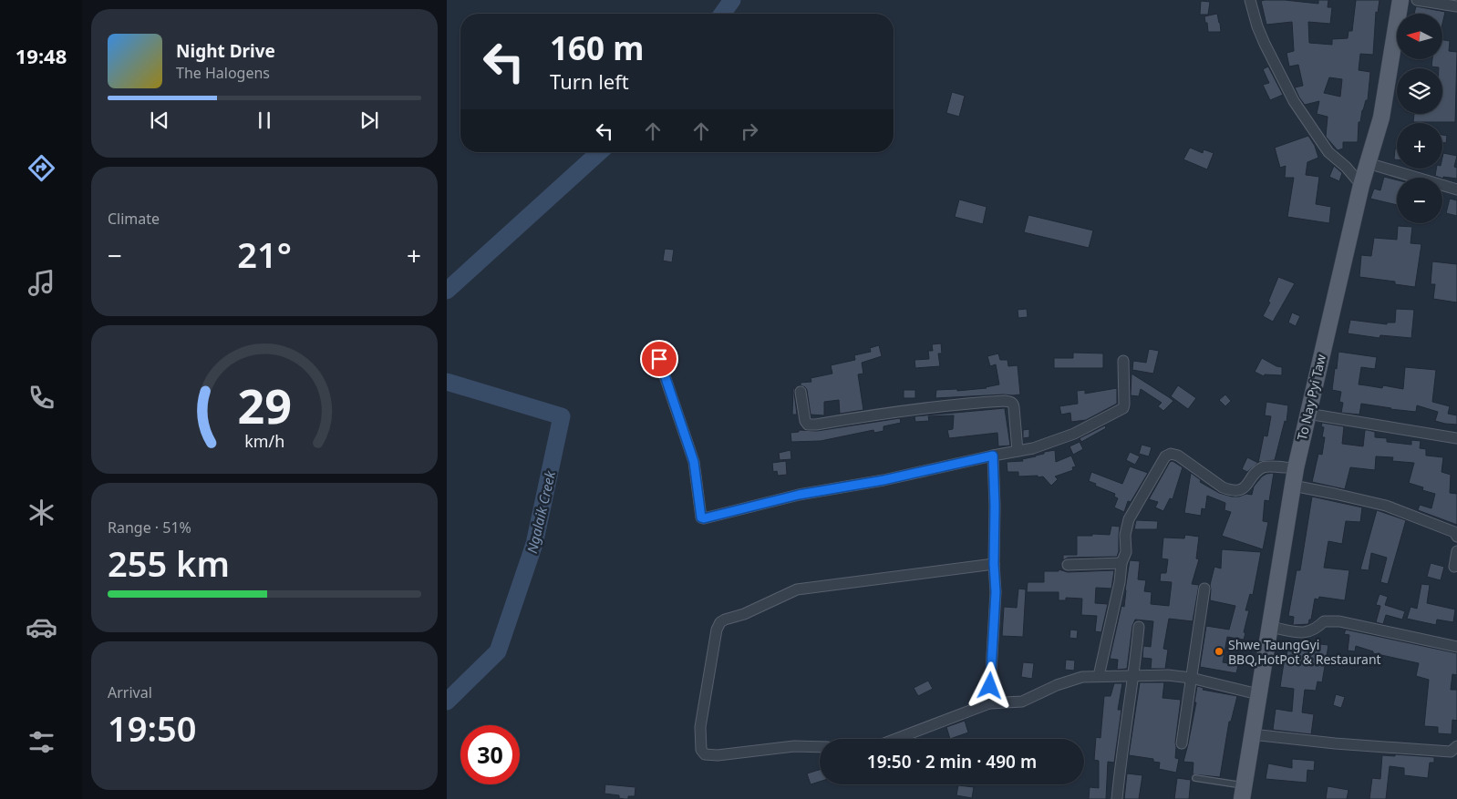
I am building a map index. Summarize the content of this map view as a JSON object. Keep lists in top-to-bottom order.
{
  "streets": {
    "main road": ["To Nay Pyi Taw"]
  },
  "water": ["Ngalaik Creek"],
  "places": ["Shwe TaungGyi BBQ,HotPot & Restaurant"],
  "north": "left",
  "page": {
    "tabs": "19:48",
    "map_buttons": ["+", "−"],
    "turn": ["160 m", "Turn left"],
    "song": ["Night Drive", "The Halogens"],
    "tile": [
      "Climate",
      ["Range · 51%", "255 km"],
      ["Arrival", "19:50"]
    ],
    "heat": ["−", "21°", "+"],
    "limit": "30",
    "trip": "19:50 · 2 min · 490 m",
    "gauge": ["29", "km/h"]
  }
}
